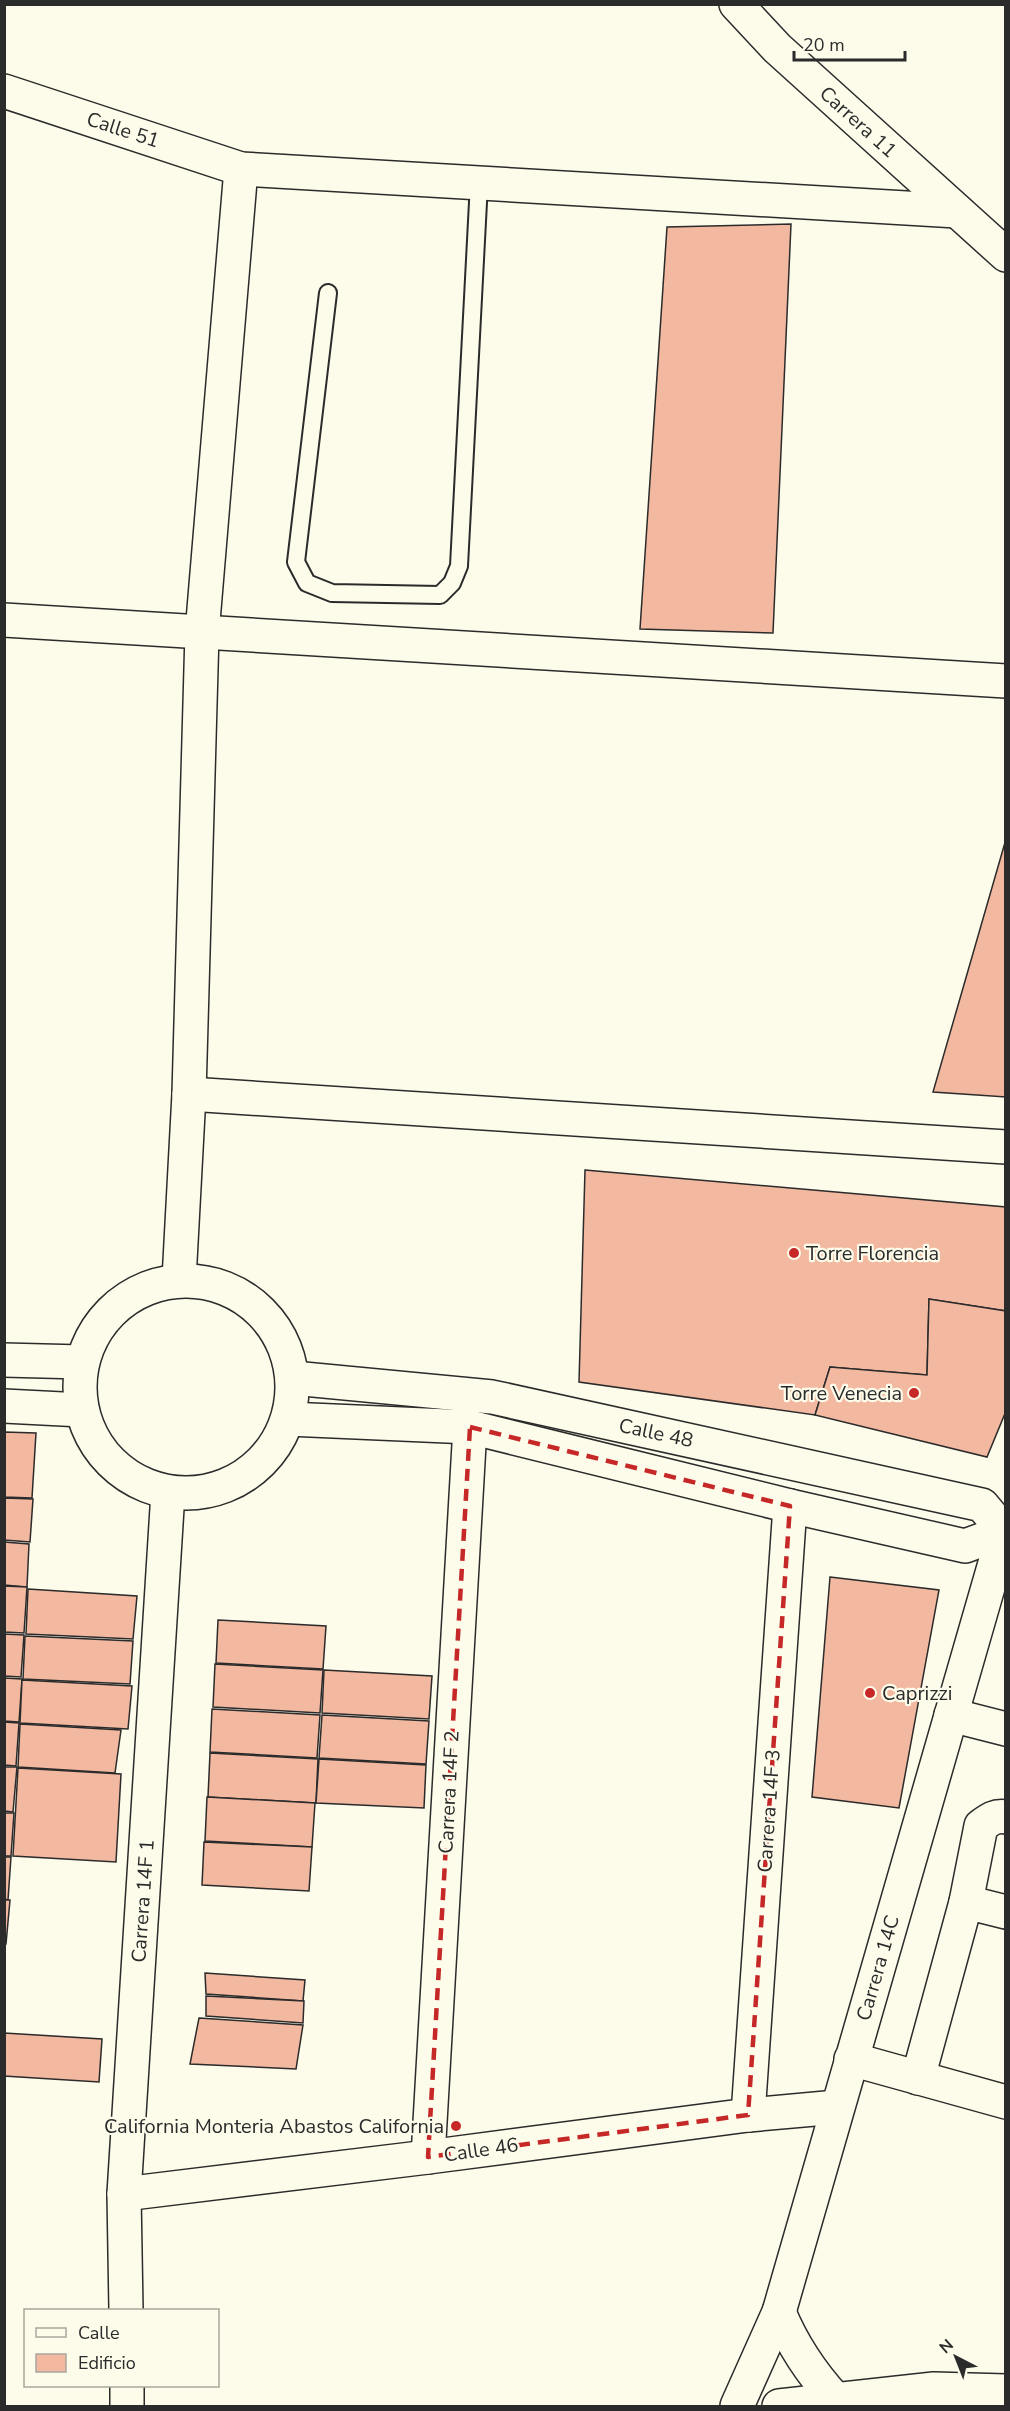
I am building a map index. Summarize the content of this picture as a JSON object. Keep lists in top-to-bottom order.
{
  "streets": {
    "street": [
      "Carrera 11",
      "Calle 51",
      "Calle 48",
      "Carrera 14F 2",
      "Carrera 14F 3",
      "Carrera 14F 1",
      "Carrera 14C",
      "Calle 46"
    ]
  },
  "crossings": [
    ["Carrera 11", "Calle 51"],
    ["Calle 48", "Carrera 14F 2"],
    ["Calle 48", "Carrera 14F 3"],
    ["Calle 48", "Carrera 14F 1"],
    ["Calle 48", "Carrera 14C"],
    ["Carrera 14F 2", "Calle 46"],
    ["Carrera 14F 3", "Calle 46"],
    ["Carrera 14F 1", "Calle 46"],
    ["Carrera 14C", "Calle 46"]
  ],
  "places": [
    "Torre Florencia",
    "Torre Venecia",
    "Caprizzi",
    "California Monteria Abastos California"
  ],
  "legend": ["Calle", "Edificio"],
  "scale_bar": "20 m",
  "north": "top left"
}
